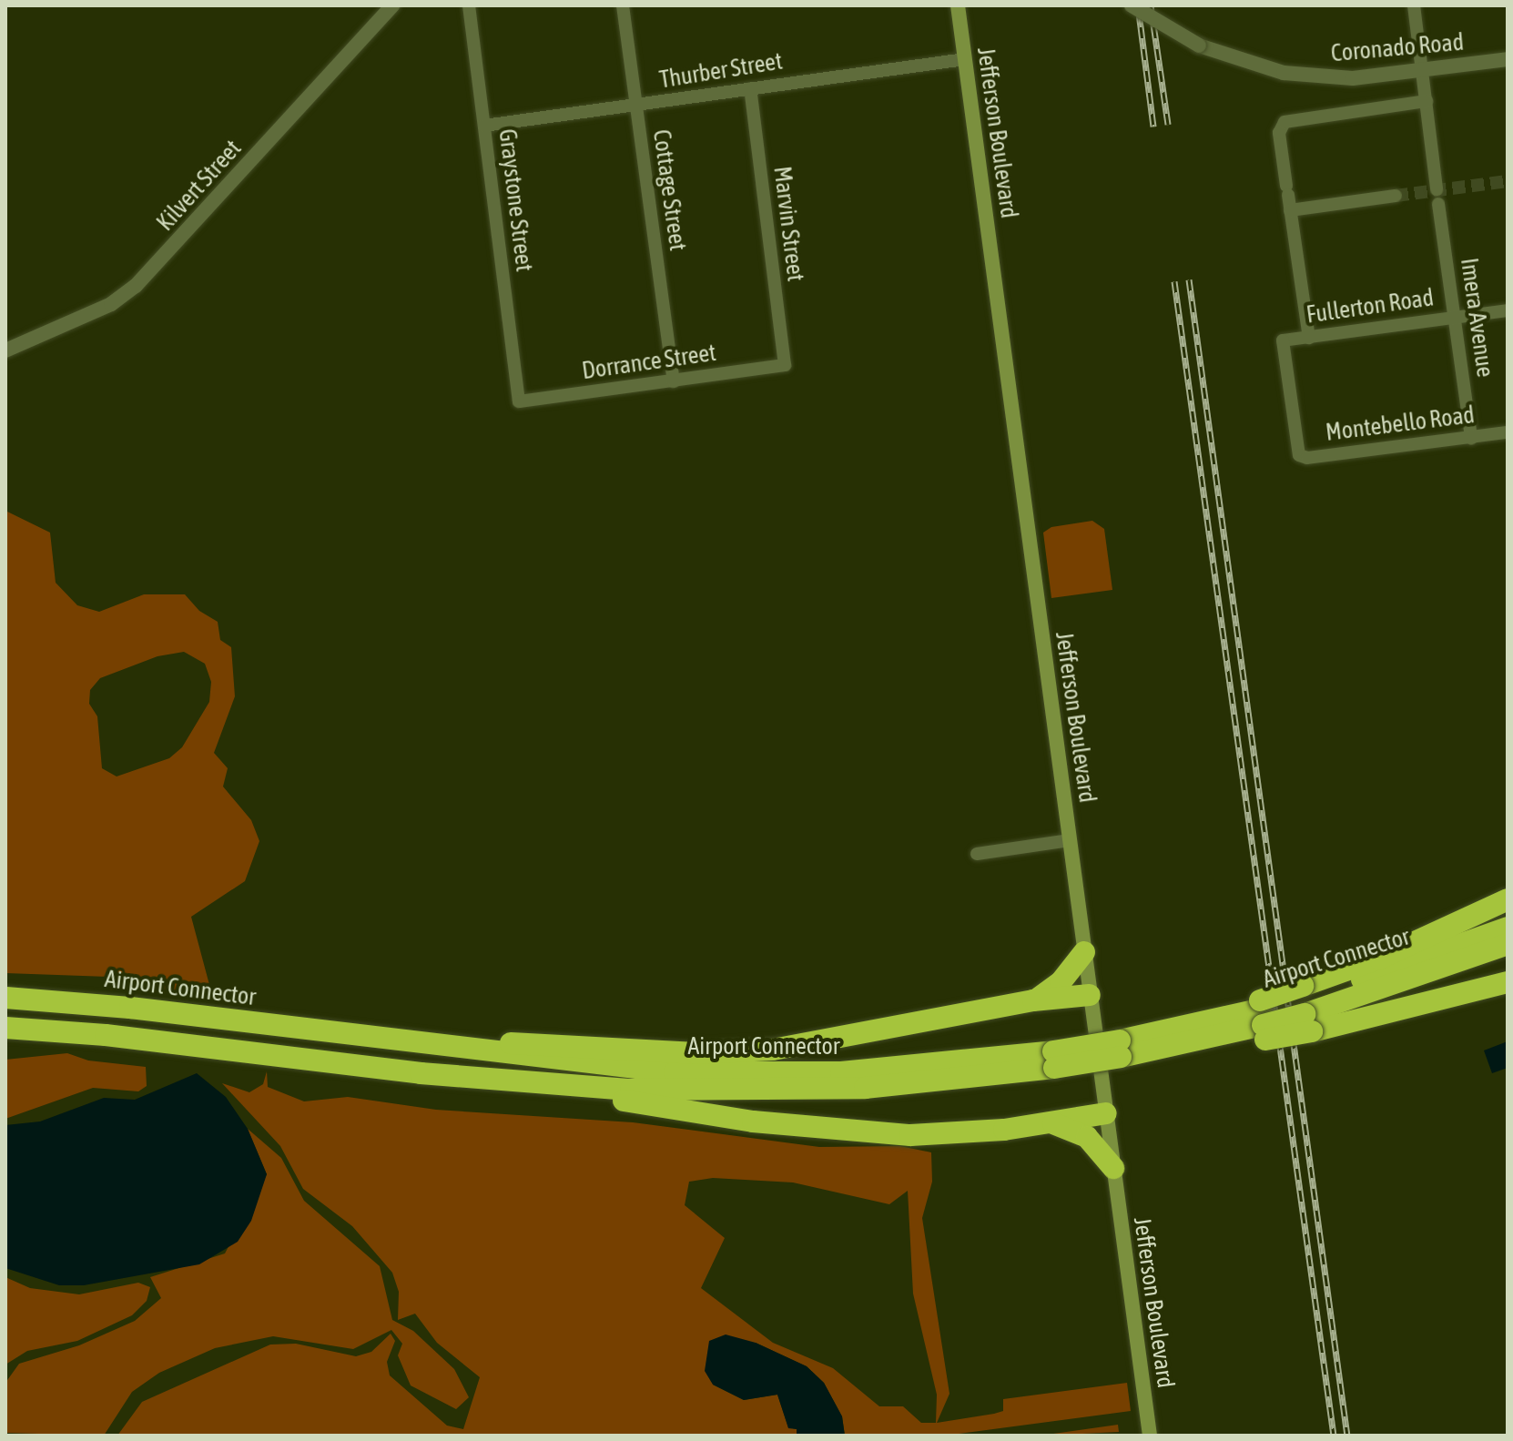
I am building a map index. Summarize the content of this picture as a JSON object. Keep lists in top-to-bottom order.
{
  "streets": {
    "highway": ["Airport Connector"],
    "main road": ["Jefferson Boulevard"],
    "street": [
      "Coronado Road",
      "Thurber Street",
      "Kilvert Street",
      "Cottage Street",
      "Graystone Street",
      "Marvin Street",
      "Fullerton Road",
      "Imera Avenue",
      "Dorrance Street",
      "Montebello Road"
    ]
  },
  "crossings": [
    ["Thurber Street", "Jefferson Boulevard"],
    ["Thurber Street", "Cottage Street"],
    ["Thurber Street", "Graystone Street"],
    ["Thurber Street", "Marvin Street"],
    ["Cottage Street", "Dorrance Street"],
    ["Graystone Street", "Dorrance Street"],
    ["Marvin Street", "Dorrance Street"],
    ["Fullerton Road", "Imera Avenue"],
    ["Fullerton Road", "Montebello Road"],
    ["Imera Avenue", "Montebello Road"]
  ]
}
